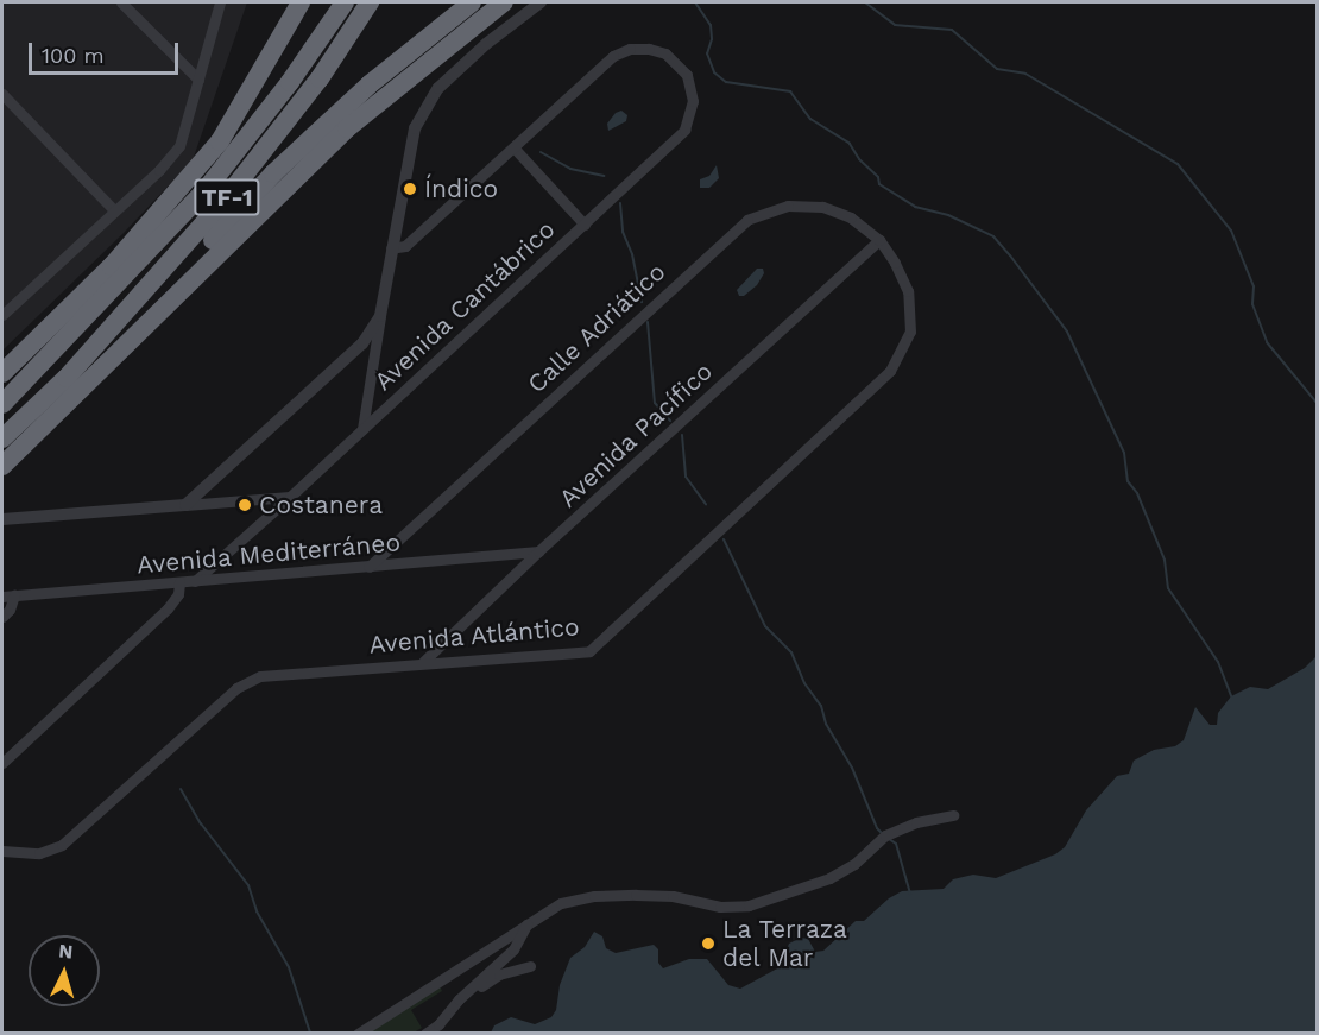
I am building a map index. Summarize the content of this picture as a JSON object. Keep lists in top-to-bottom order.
{
  "streets": {
    "highway": ["TF-1"],
    "street": [
      "Avenida Cantábrico",
      "Calle Adriático",
      "Avenida Pacífico",
      "Avenida Mediterráneo",
      "Avenida Atlántico"
    ]
  },
  "crossings": [
    ["Avenida Cantábrico", "Avenida Mediterráneo"],
    ["Calle Adriático", "Avenida Pacífico"],
    ["Calle Adriático", "Avenida Mediterráneo"],
    ["Calle Adriático", "Avenida Atlántico"],
    ["Avenida Pacífico", "Avenida Mediterráneo"],
    ["Avenida Pacífico", "Avenida Atlántico"]
  ],
  "places": ["Índico", "Costanera", "La Terraza del Mar"],
  "scale_bar": "100 m",
  "north": "top"
}
